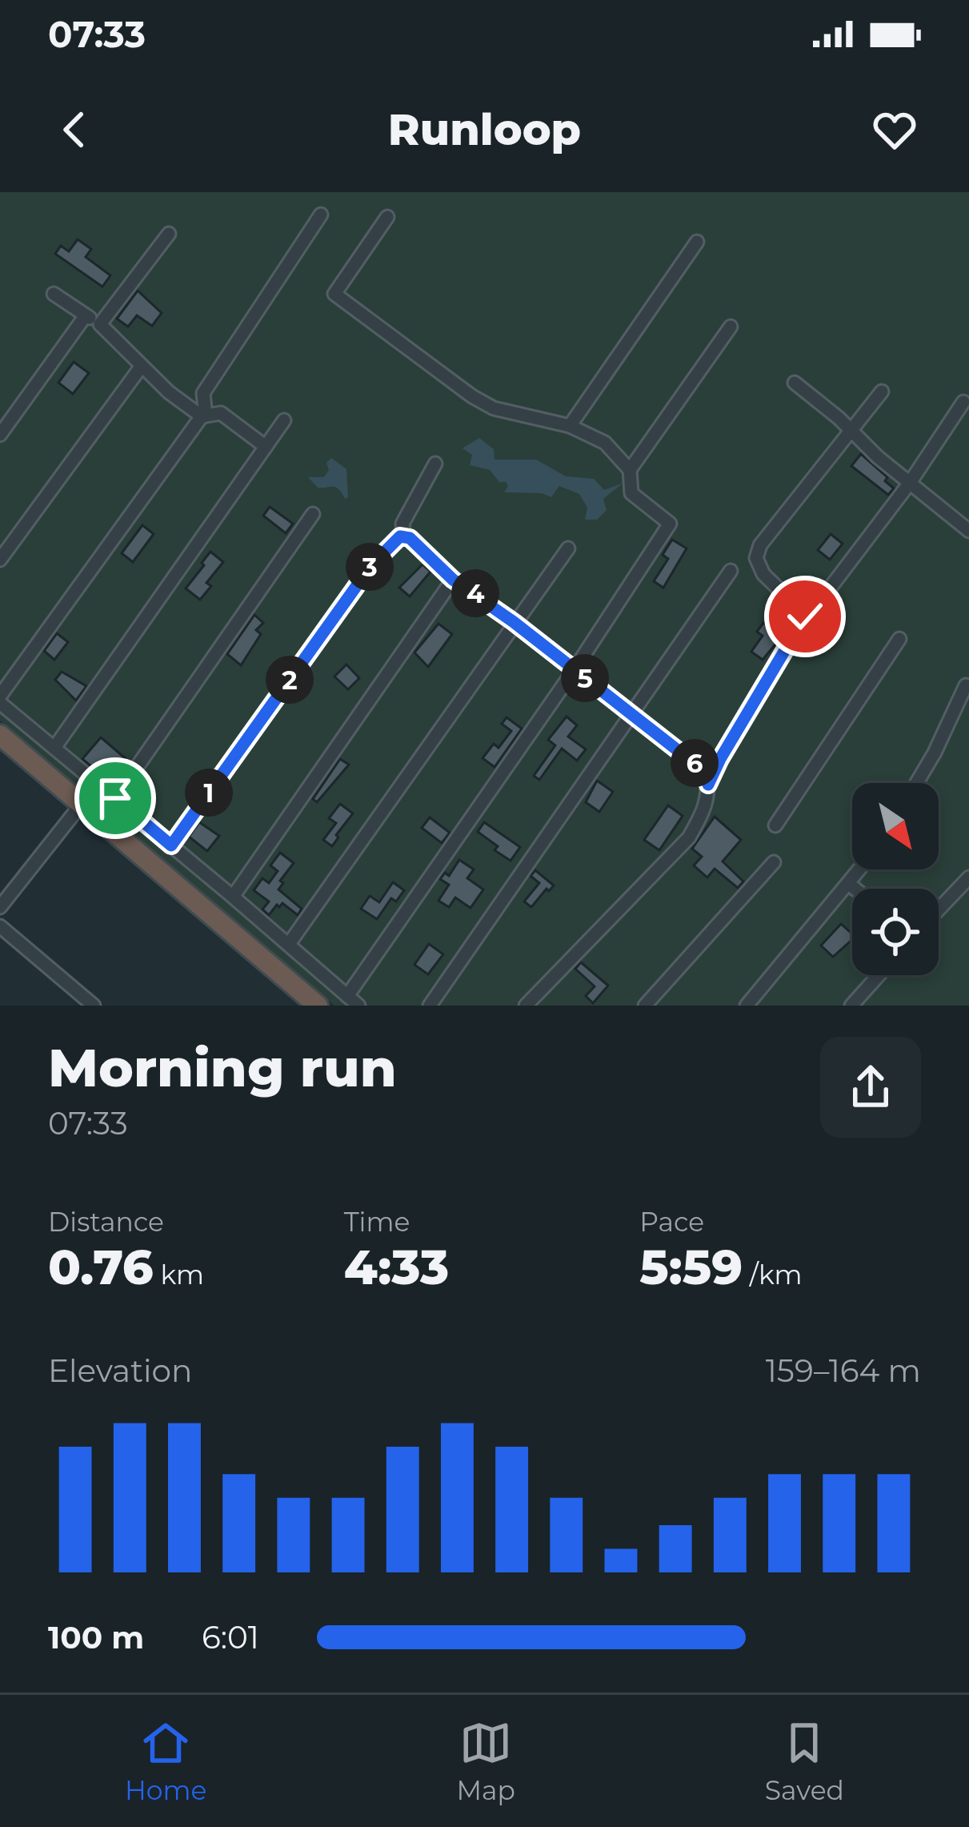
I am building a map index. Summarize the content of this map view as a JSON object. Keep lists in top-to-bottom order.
{
  "north": "bottom right",
  "page": {
    "status": "07:33",
    "header": "Runloop",
    "pins": [
      "3",
      "4",
      "5",
      "2",
      "6",
      "1"
    ],
    "heading": ["Morning run", "07:33"],
    "stats": [
      ["Distance", "0.76 km"],
      ["Time", "4:33"],
      ["Pace", "5:59 /km"]
    ],
    "chart": ["Elevation", "159–164 m"],
    "list": [
      {
        "name": "100 m",
        "note": "6:01"
      }
    ],
    "tabs": ["Home", "Map", "Saved"]
  }
}
